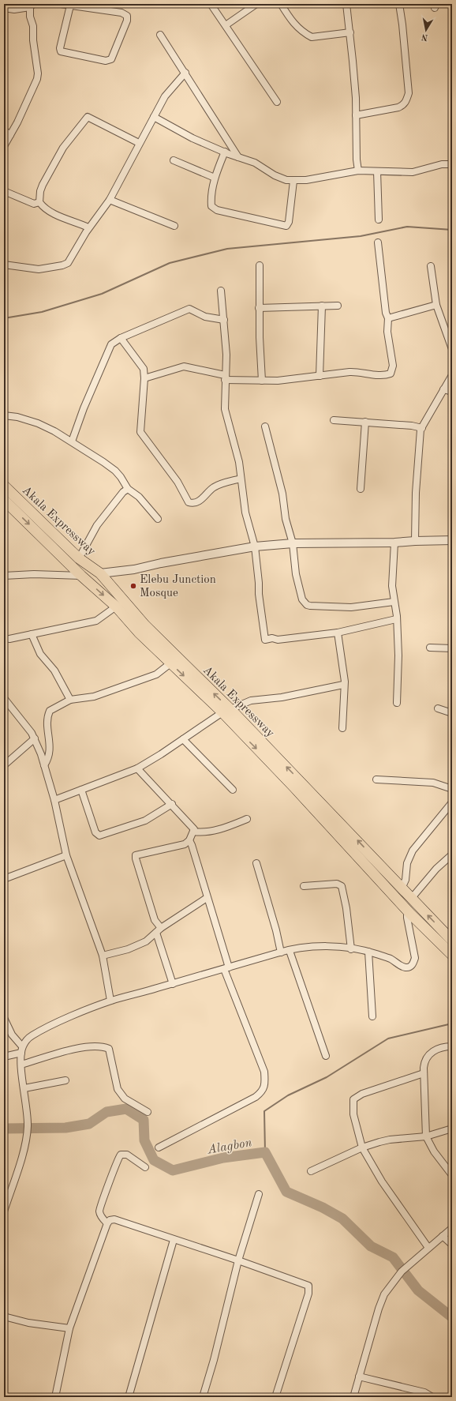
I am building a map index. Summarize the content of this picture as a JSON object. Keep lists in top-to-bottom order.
{
  "streets": {
    "main road": ["Akala Expressway"]
  },
  "water": ["Alagbon"],
  "places": ["Elebu Junction Mosque"],
  "north": "bottom"
}
